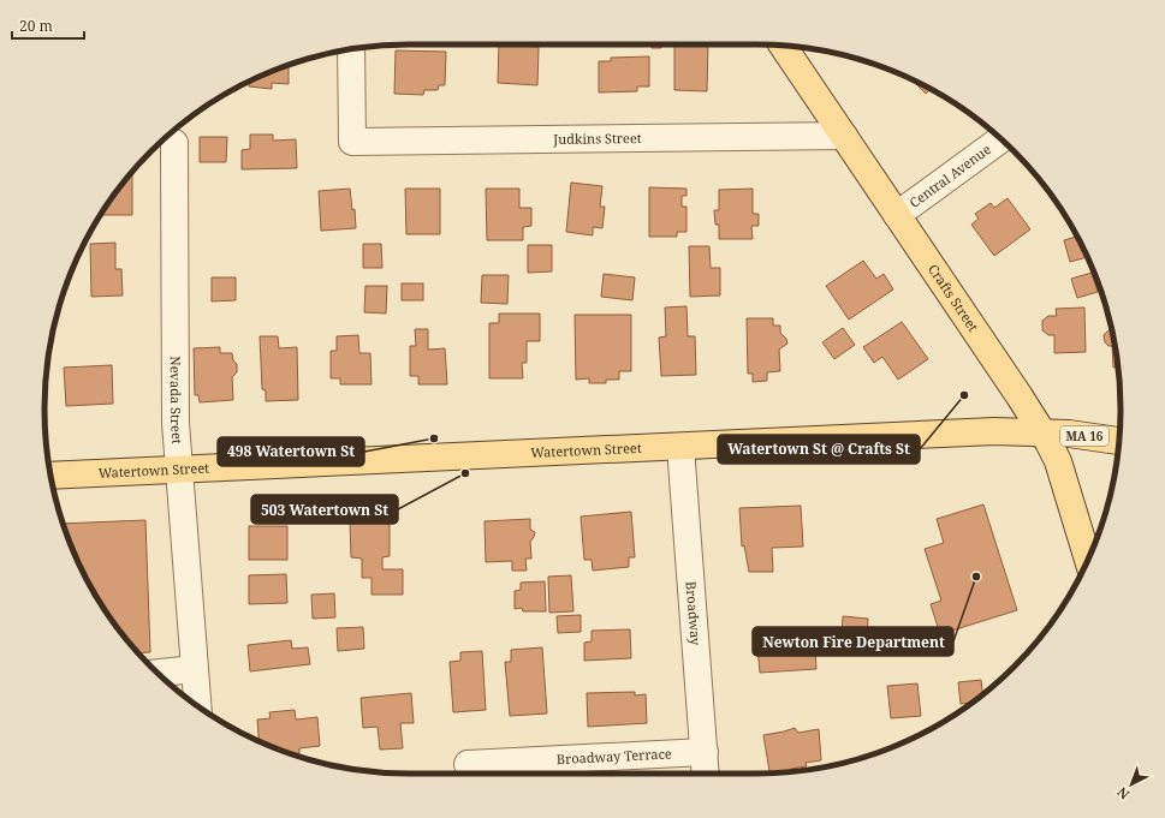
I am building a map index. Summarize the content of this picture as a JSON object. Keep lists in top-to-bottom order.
{
  "streets": {
    "main road": ["Crafts Street", "MA 16", "Watertown Street"],
    "street": [
      "Judkins Street",
      "Central Avenue",
      "Nevada Street",
      "Broadway",
      "Broadway Terrace"
    ]
  },
  "crossings": [
    ["Judkins Street", "Crafts Street"],
    ["Central Avenue", "Crafts Street"],
    ["Crafts Street", "Watertown Street"],
    ["Nevada Street", "Watertown Street"],
    ["Watertown Street", "Broadway"],
    ["Broadway", "Broadway Terrace"]
  ],
  "places": [
    "Watertown St @ Crafts St",
    "498 Watertown St",
    "503 Watertown St",
    "Newton Fire Department"
  ],
  "scale_bar": "20 m",
  "north": "bottom left"
}
